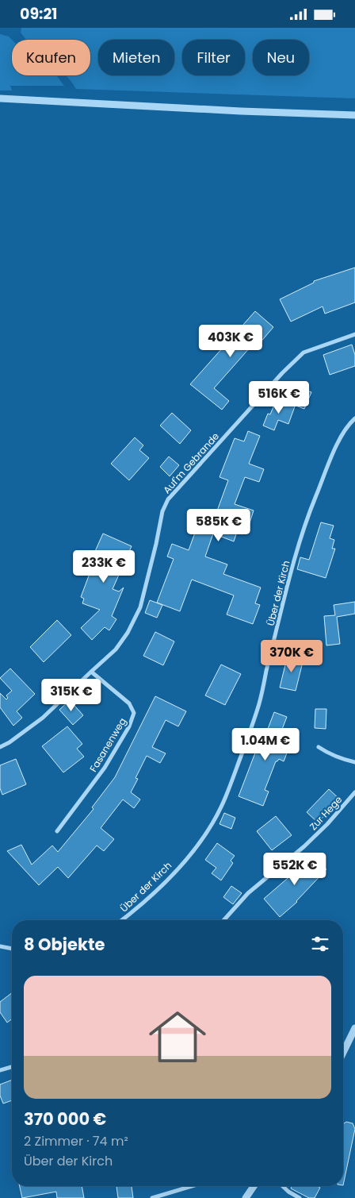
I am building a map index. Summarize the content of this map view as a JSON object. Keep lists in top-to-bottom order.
{
  "streets": {
    "street": [
      "Auf'm Gebrande",
      "Über der Kirch",
      "Fasanenweg",
      "Zur Hege"
    ]
  },
  "crossings": [
    ["Auf'm Gebrande", "Fasanenweg"]
  ],
  "page": {
    "status": "09:21",
    "chip": [
      "Kaufen",
      "Mieten",
      "Filter",
      "Neu"
    ],
    "price": [
      "403K €",
      "516K €",
      "585K €",
      "233K €",
      "370K €",
      "315K €",
      "1.04M €",
      "552K €"
    ],
    "heading": "8 Objekte",
    "list": [
      {
        "name": "370 000 €",
        "note": "2 Zimmer · 74 m² · Über der Kirch"
      }
    ]
  }
}
